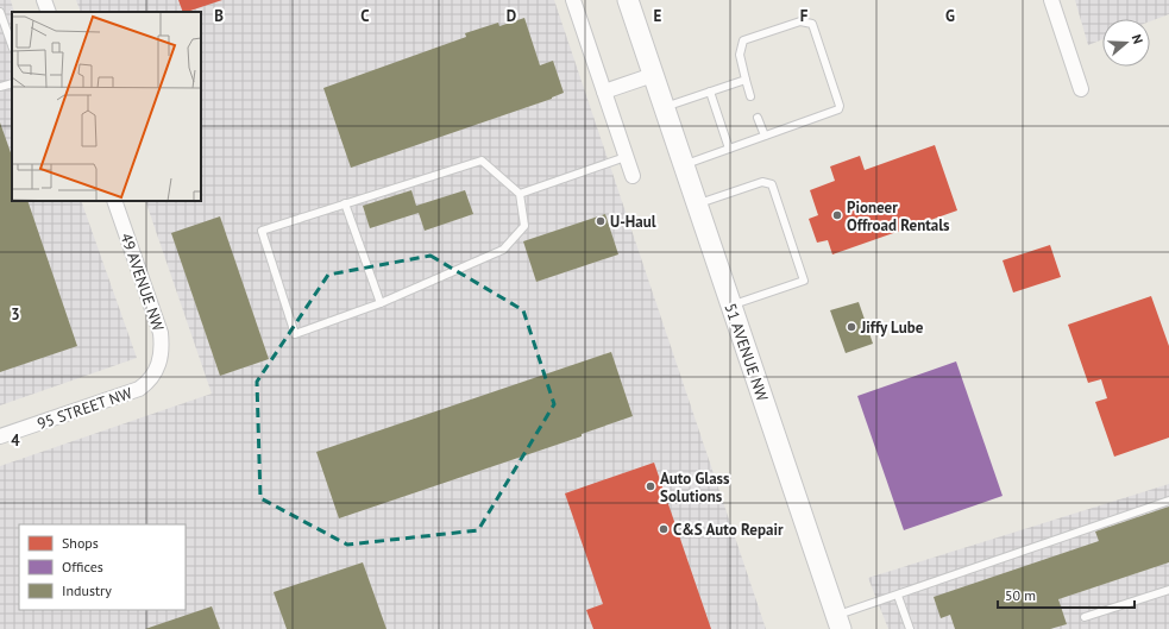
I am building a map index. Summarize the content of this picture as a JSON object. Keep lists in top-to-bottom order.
{
  "streets": {
    "main road": ["51 AVENUE NW"],
    "street": ["49 AVENUE NW", "95 STREET NW"]
  },
  "crossings": [
    ["49 AVENUE NW", "95 STREET NW"]
  ],
  "places": [
    "Pioneer Offroad Rentals",
    "U-Haul",
    "Jiffy Lube",
    "Auto Glass Solutions",
    "C&S Auto Repair"
  ],
  "legend": ["Shops", "Offices", "Industry"],
  "scale_bar": "50 m",
  "north": "right",
  "grid": {
    "columns": [
      "B",
      "C",
      "D",
      "E",
      "F",
      "G"
    ],
    "rows": ["3", "4"]
  }
}
